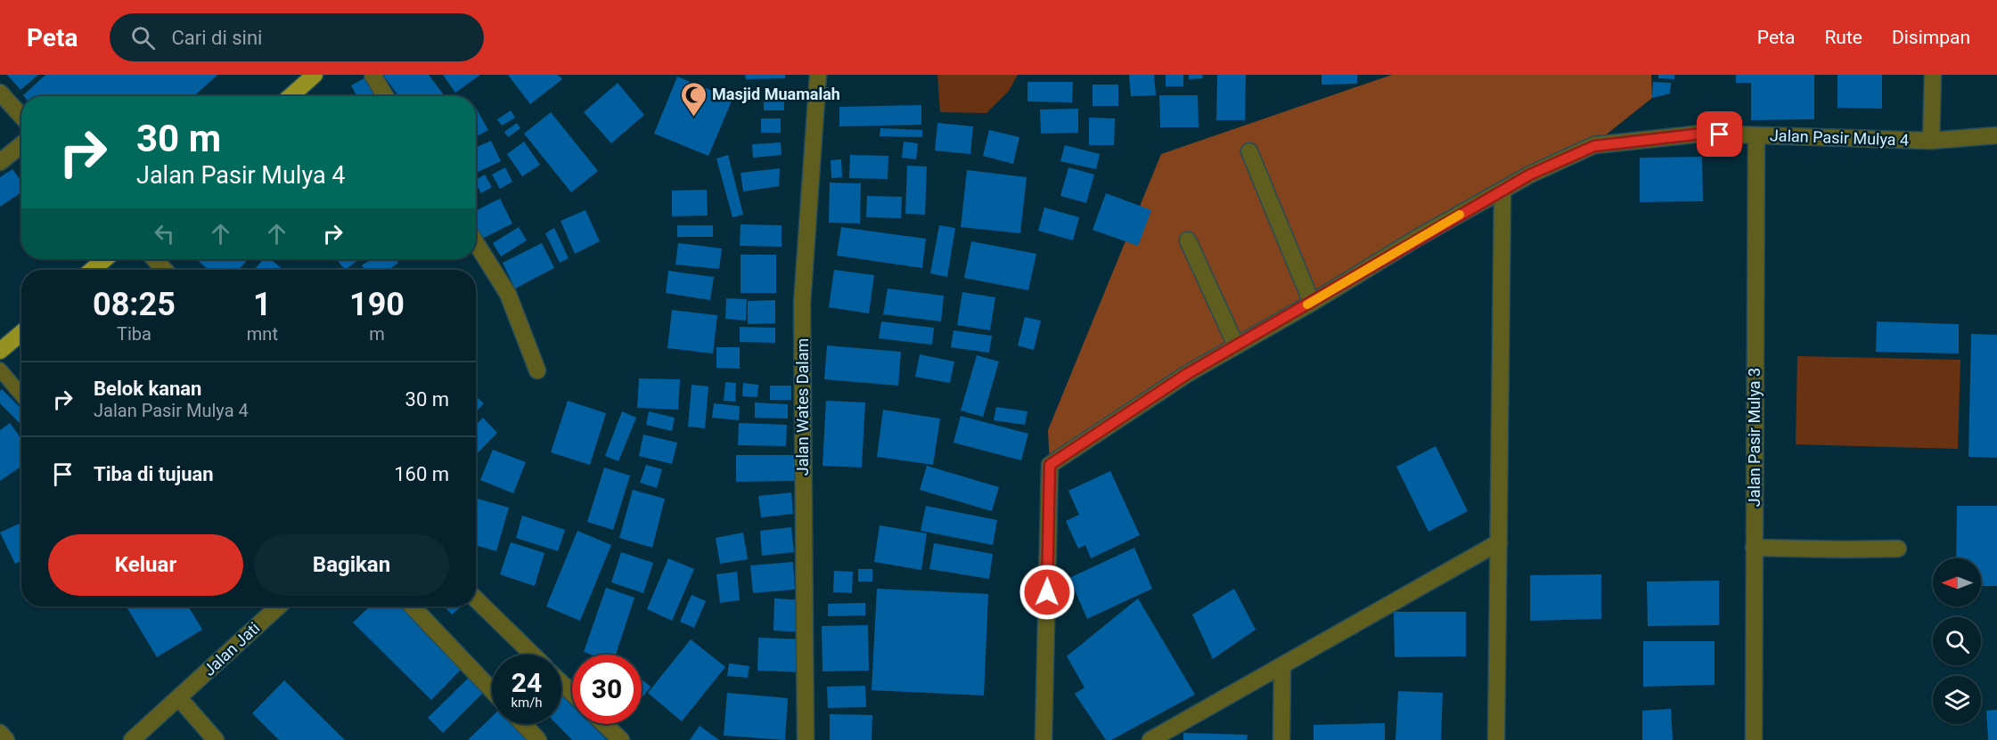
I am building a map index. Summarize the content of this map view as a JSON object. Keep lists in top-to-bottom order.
{
  "streets": {
    "street": [
      "Jalan Pasir Mulya 4",
      "Jalan Wates Dalam",
      "Jalan Pasir Mulya 3",
      "Jalan Jati"
    ]
  },
  "crossings": [
    ["Jalan Pasir Mulya 4", "Jalan Pasir Mulya 3"]
  ],
  "places": {
    "mosque": ["Masjid Muamalah"]
  },
  "north": "left",
  "page": {
    "header": "Peta",
    "search": "Cari di sini",
    "nav": ["Peta", "Rute", "Disimpan"],
    "turn": ["30 m", "Jalan Pasir Mulya 4"],
    "eta": [
      "08:25",
      "Tiba",
      "1",
      "mnt",
      "190",
      "m"
    ],
    "list": [
      {
        "name": "Belok kanan",
        "note": "Jalan Pasir Mulya 4",
        "value": "30 m"
      },
      {
        "name": "Tiba di tujuan",
        "value": "160 m"
      }
    ],
    "buttons": ["Keluar", "Bagikan"],
    "speed": "24 km/h",
    "limit": "30"
  }
}
